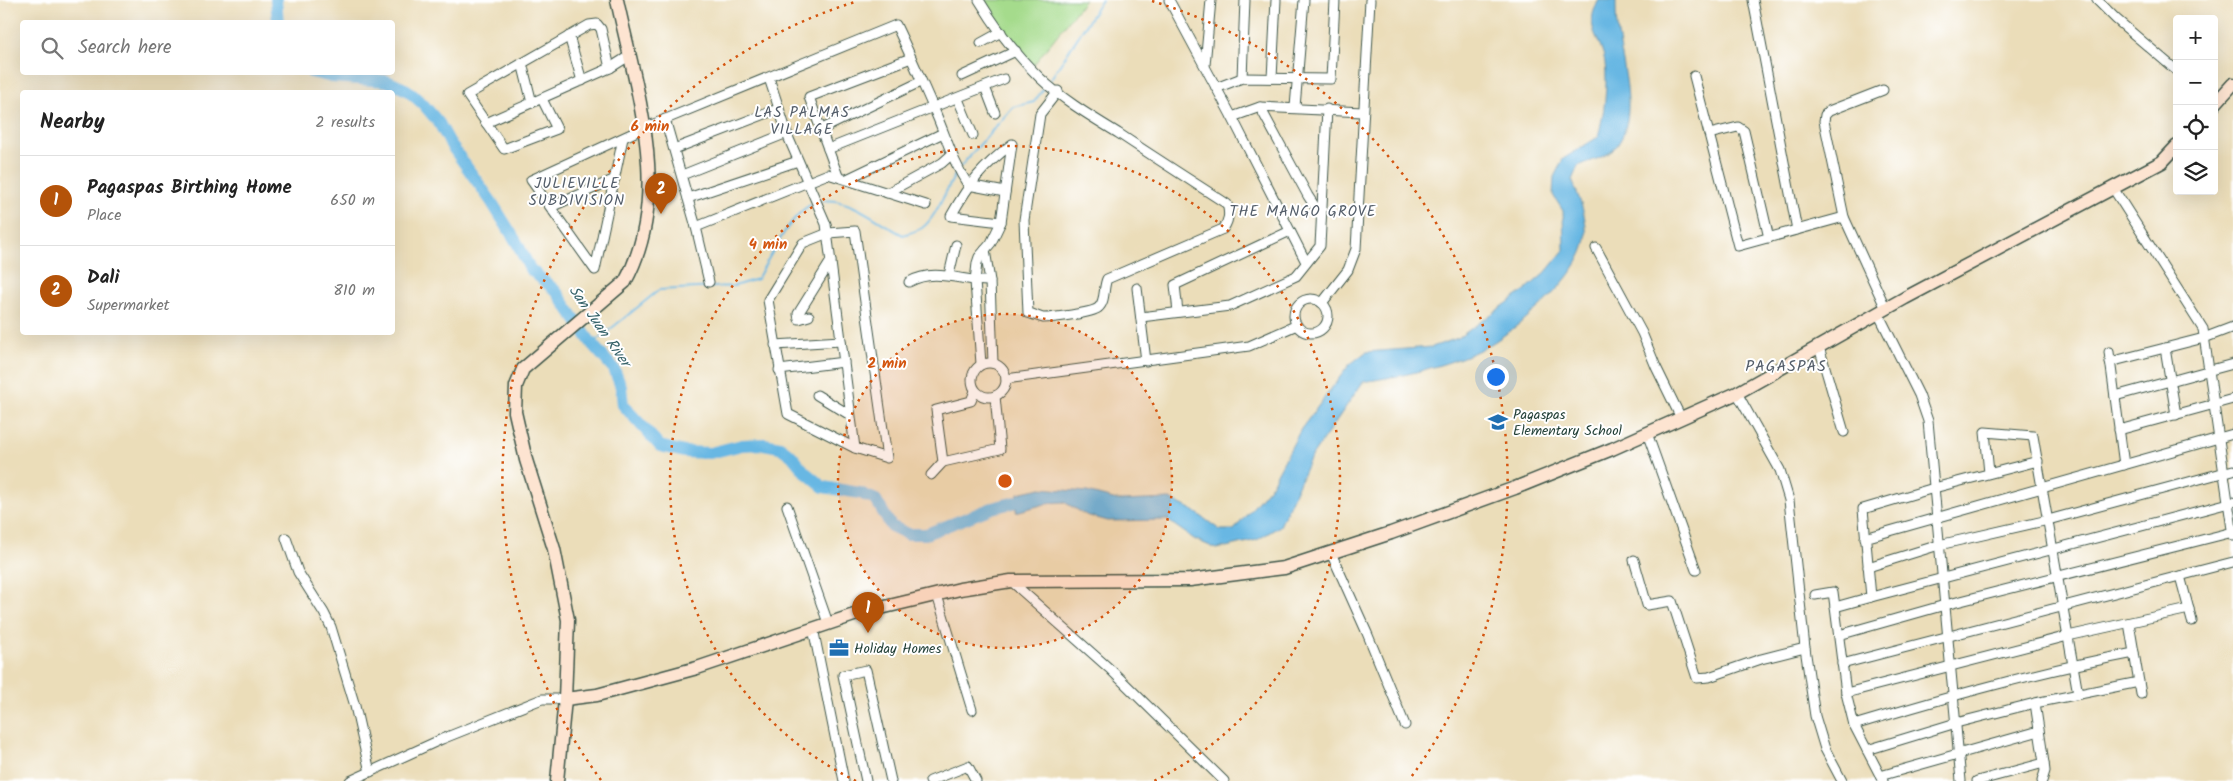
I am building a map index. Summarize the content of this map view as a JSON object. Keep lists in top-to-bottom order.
{
  "districts": [
    "LAS PALMAS VILLAGE",
    "JULIEVILLE SUBDIVISION",
    "THE MANGO GROVE",
    "PAGASPAS"
  ],
  "water": ["San Juan River"],
  "places": {
    "school or university": ["Pagaspas Elementary School"],
    "office": ["Holiday Homes"]
  },
  "page": {
    "map_buttons": ["+", "−"],
    "search": "Search here",
    "heading": ["Nearby", "2 results"],
    "list": [
      {
        "mark": "1",
        "name": "Pagaspas Birthing Home",
        "note": "Place",
        "value": "650 m"
      },
      {
        "mark": "2",
        "name": "Dali",
        "note": "Supermarket",
        "value": "810 m"
      }
    ],
    "pins": ["2", "1"]
  },
  "rings": ["6 min", "4 min", "2 min"]
}
